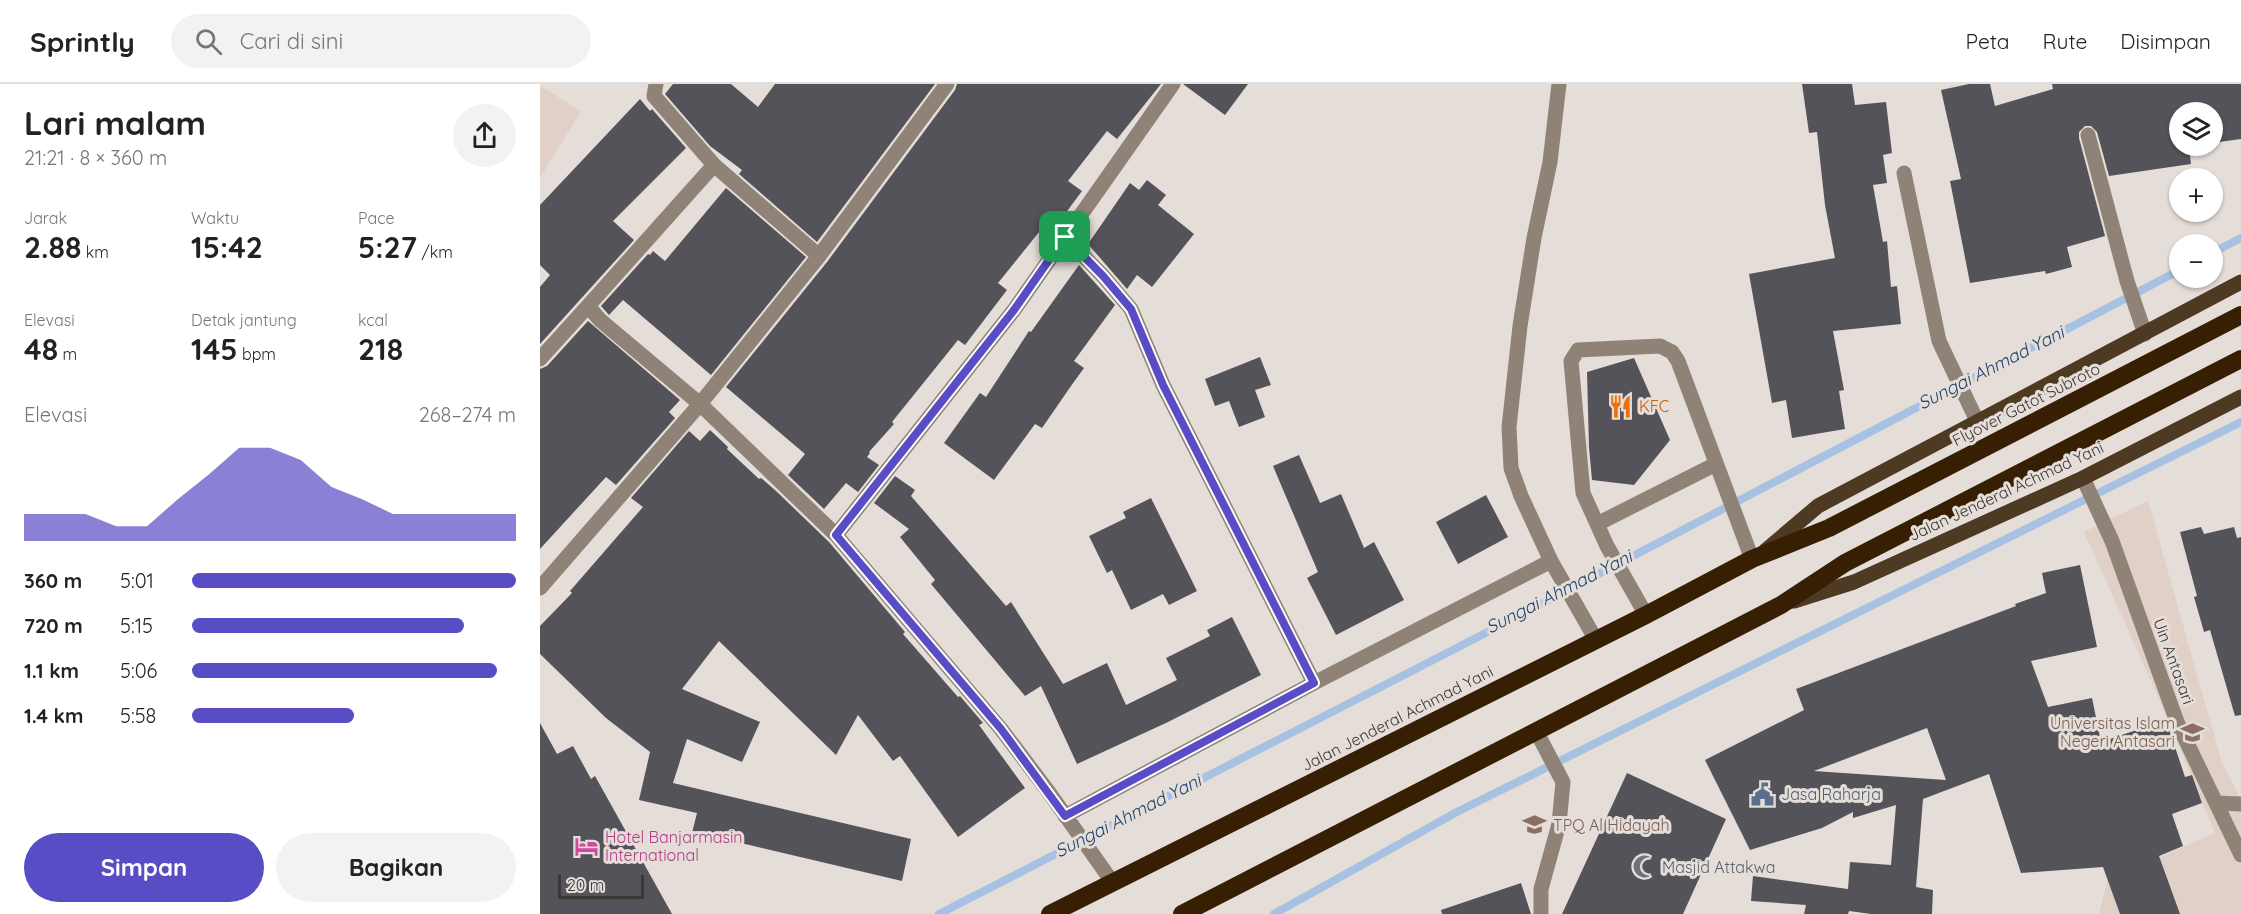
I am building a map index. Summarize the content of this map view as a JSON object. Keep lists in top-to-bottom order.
{
  "streets": {
    "highway": ["Flyover Gatot Subroto", "Jalan Jenderal Achmad Yani"],
    "street": ["Uin Antasari"]
  },
  "crossings": [
    ["Flyover Gatot Subroto", "Jalan Jenderal Achmad Yani"],
    ["Jalan Jenderal Achmad Yani", "Uin Antasari"]
  ],
  "water": ["Sungai Ahmad Yani"],
  "places": {
    "restaurant": ["KFC"],
    "school or university": ["Universitas Islam Negeri Antasari", "TPQ Al Hidayah"],
    "public building": ["Jasa Raharja"],
    "hotel": ["Hotel Banjarmasin International"],
    "mosque": ["Masjid Attakwa"]
  },
  "scale_bar": "20 m",
  "page": {
    "header": "Sprintly",
    "search": "Cari di sini",
    "nav": ["Peta", "Rute", "Disimpan"],
    "heading": ["Lari malam", "21:21 · 8 × 360 m"],
    "map_buttons": ["+", "−"],
    "stats": [
      ["Jarak", "2.88 km"],
      ["Waktu", "15:42"],
      ["Pace", "5:27 /km"],
      ["Elevasi", "48 m"],
      ["Detak jantung", "145 bpm"],
      ["kcal", "218"]
    ],
    "chart": ["Elevasi", "268–274 m"],
    "list": [
      {
        "name": "360 m",
        "note": "5:01"
      },
      {
        "name": "720 m",
        "note": "5:15"
      },
      {
        "name": "1.1 km",
        "note": "5:06"
      },
      {
        "name": "1.4 km",
        "note": "5:58"
      }
    ],
    "buttons": ["Simpan", "Bagikan"],
    "scale": "20 m"
  }
}
